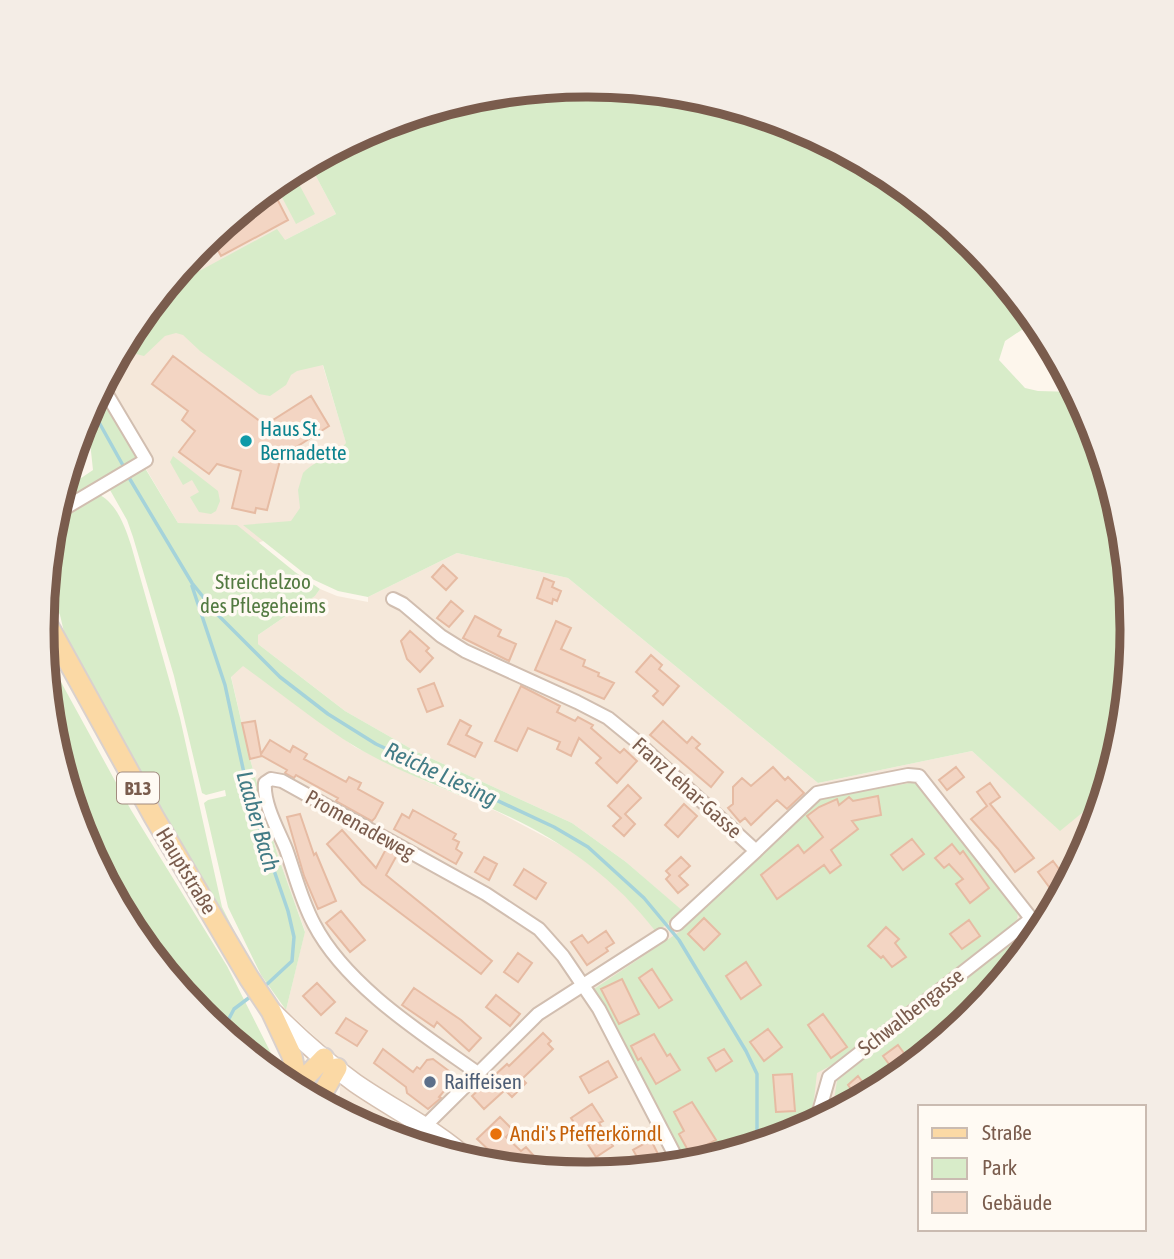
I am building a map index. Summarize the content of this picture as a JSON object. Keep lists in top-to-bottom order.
{
  "streets": {
    "main road": ["B13", "Hauptstraße"],
    "street": ["Franz Lehar-Gasse", "Promenadeweg", "Schwalbengasse"]
  },
  "crossings": [
    ["B13", "Hauptstraße"],
    ["Franz Lehar-Gasse", "Schwalbengasse"]
  ],
  "water": ["Reiche Liesing", "Laaber Bach"],
  "parks": ["Streichelzoo des Pflegeheims"],
  "places": ["Haus St. Bernadette", "Raiffeisen", "Andi's Pfefferkörndl"],
  "legend": ["Straße", "Park", "Gebäude"]
}
